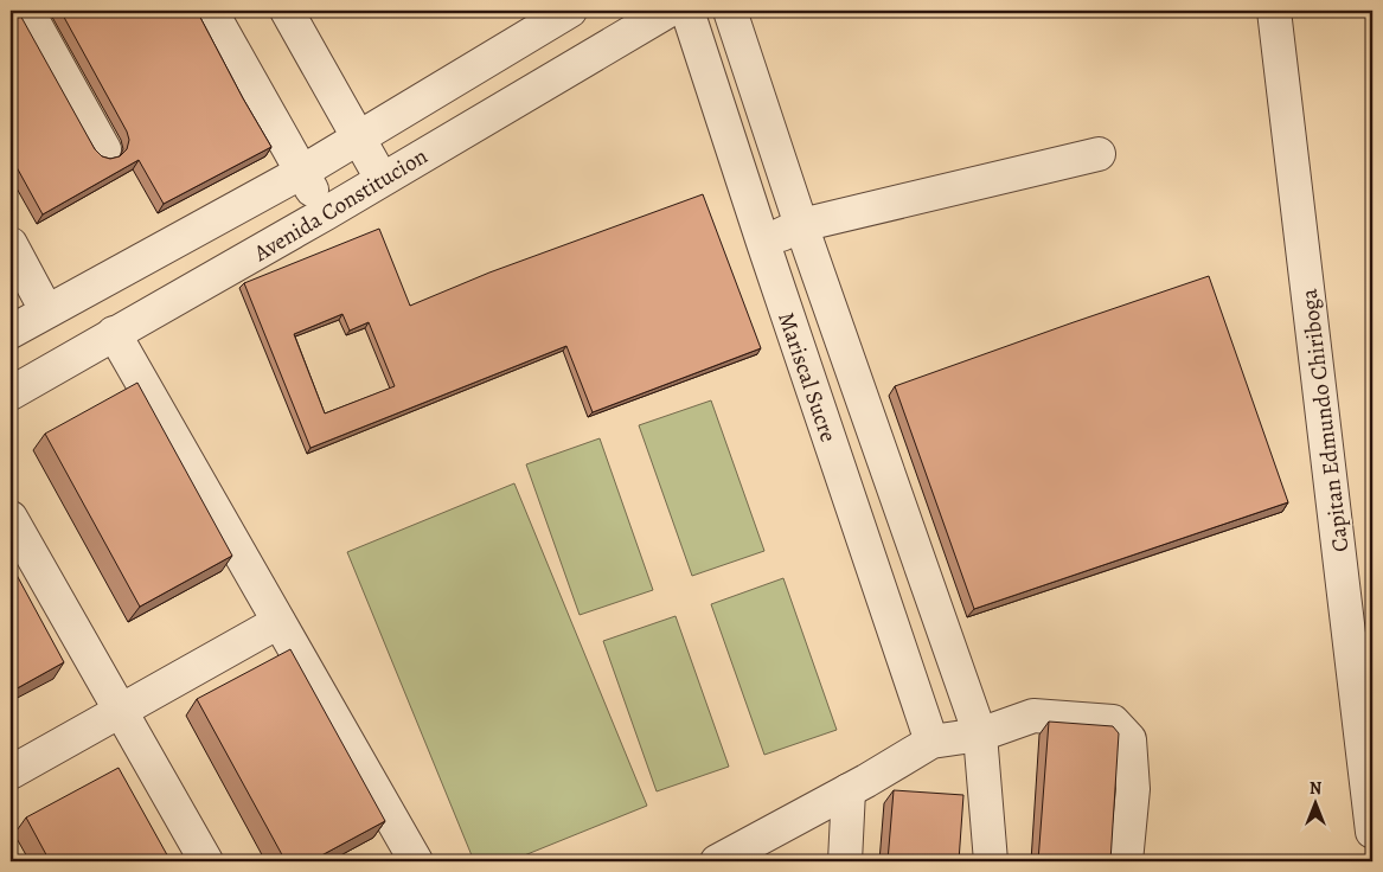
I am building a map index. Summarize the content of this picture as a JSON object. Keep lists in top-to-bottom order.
{
  "streets": {
    "street": ["Avenida Constitucion", "Mariscal Sucre", "Capitan Edmundo Chiriboga"]
  },
  "north": "top"
}
